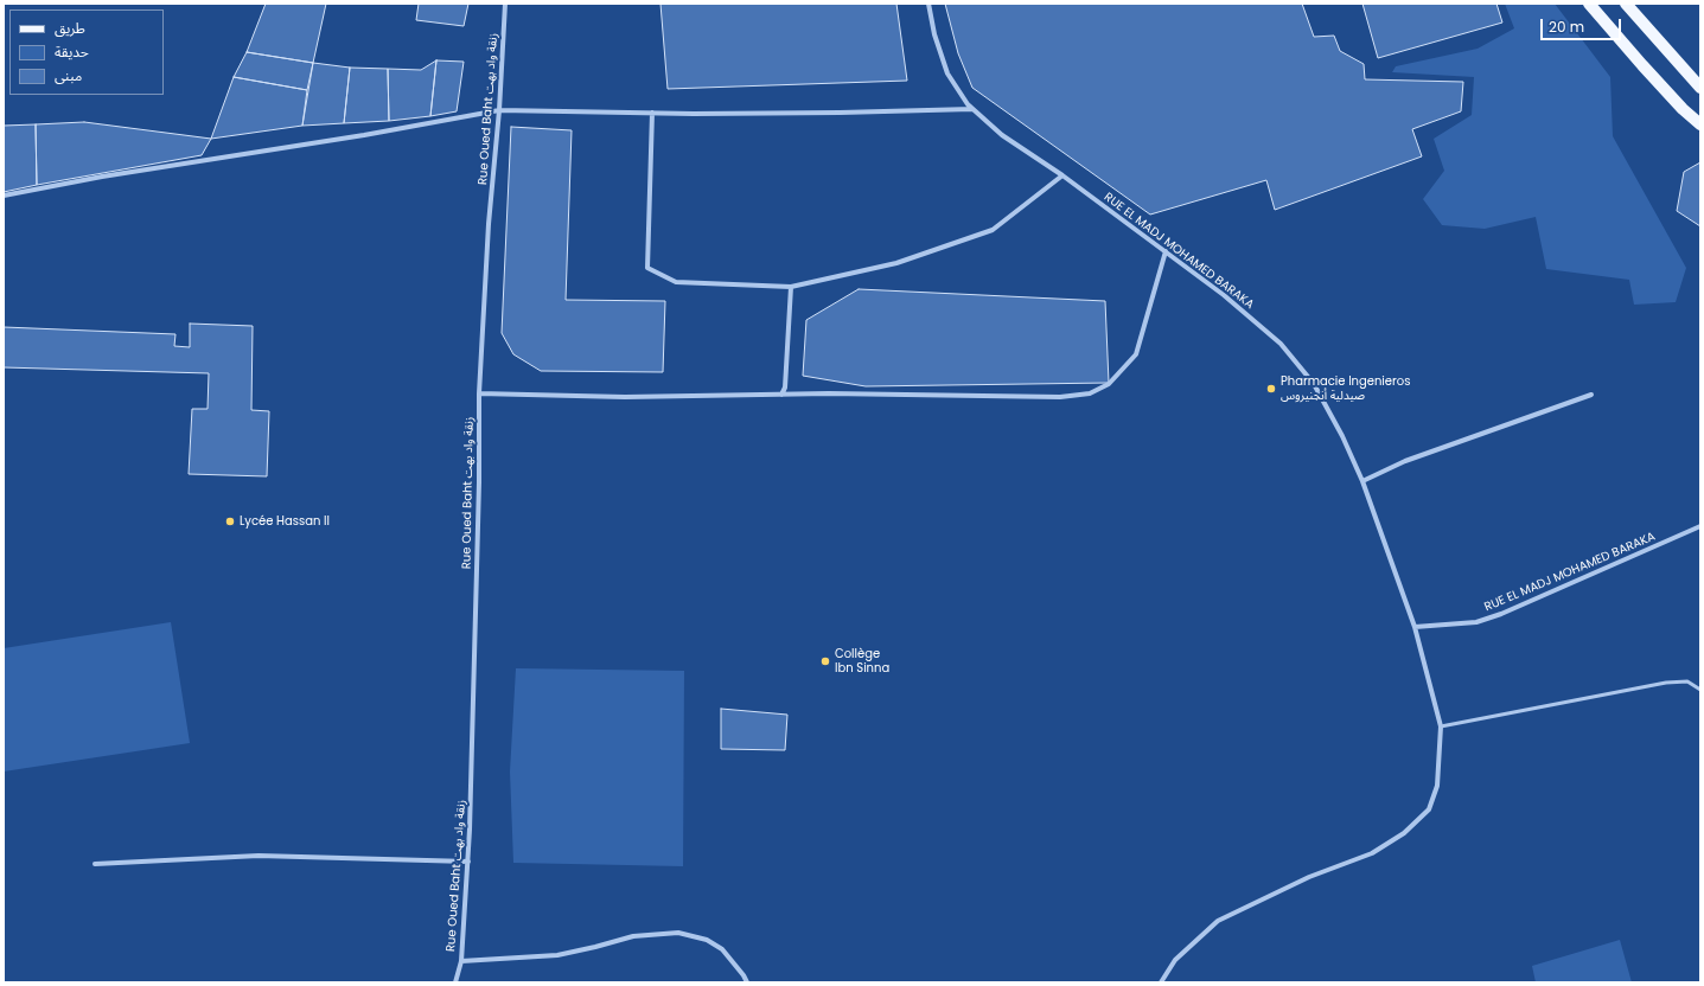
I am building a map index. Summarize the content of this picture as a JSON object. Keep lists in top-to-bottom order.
{
  "streets": {
    "street": ["Rue Oued Baht زنقة واد بهت", "RUE EL MADJ MOHAMED BARAKA"]
  },
  "places": ["Pharmacie Ingenieros صيدلية أنجنيروس", "Lycée Hassan II", "Collège Ibn Sinna"],
  "legend": ["طريق", "حديقة", "مبنى"],
  "scale_bar": "20 m"
}
